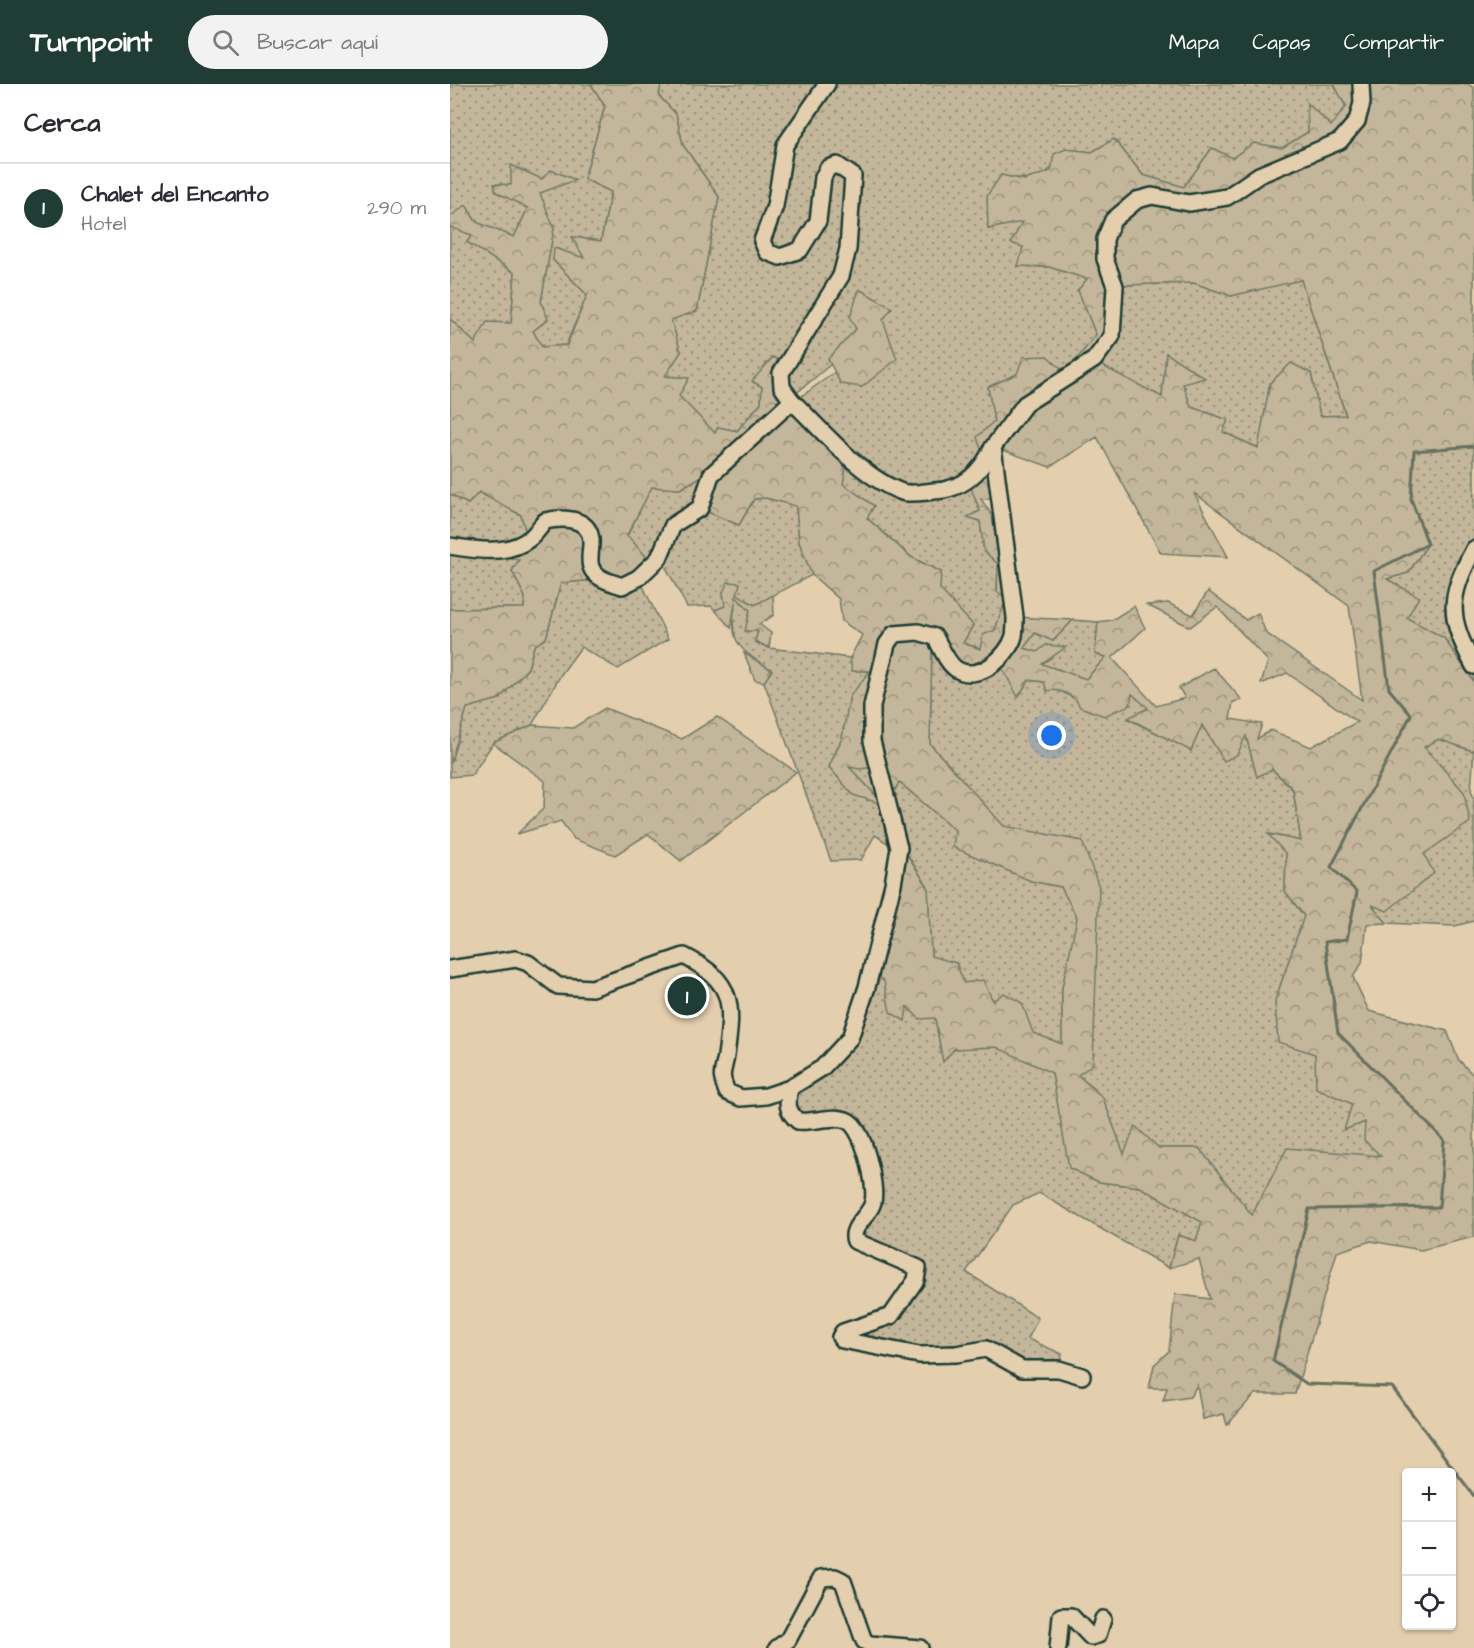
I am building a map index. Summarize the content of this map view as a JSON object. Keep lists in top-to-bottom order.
{
  "page": {
    "header": "Turnpoint",
    "search": "Buscar aquí",
    "nav": ["Mapa", "Capas", "Compartir"],
    "heading": "Cerca",
    "list": [
      {
        "mark": "1",
        "name": "Chalet del Encanto",
        "note": "Hotel",
        "value": "290 m"
      }
    ],
    "pins": "1",
    "map_buttons": ["+", "−"]
  }
}
